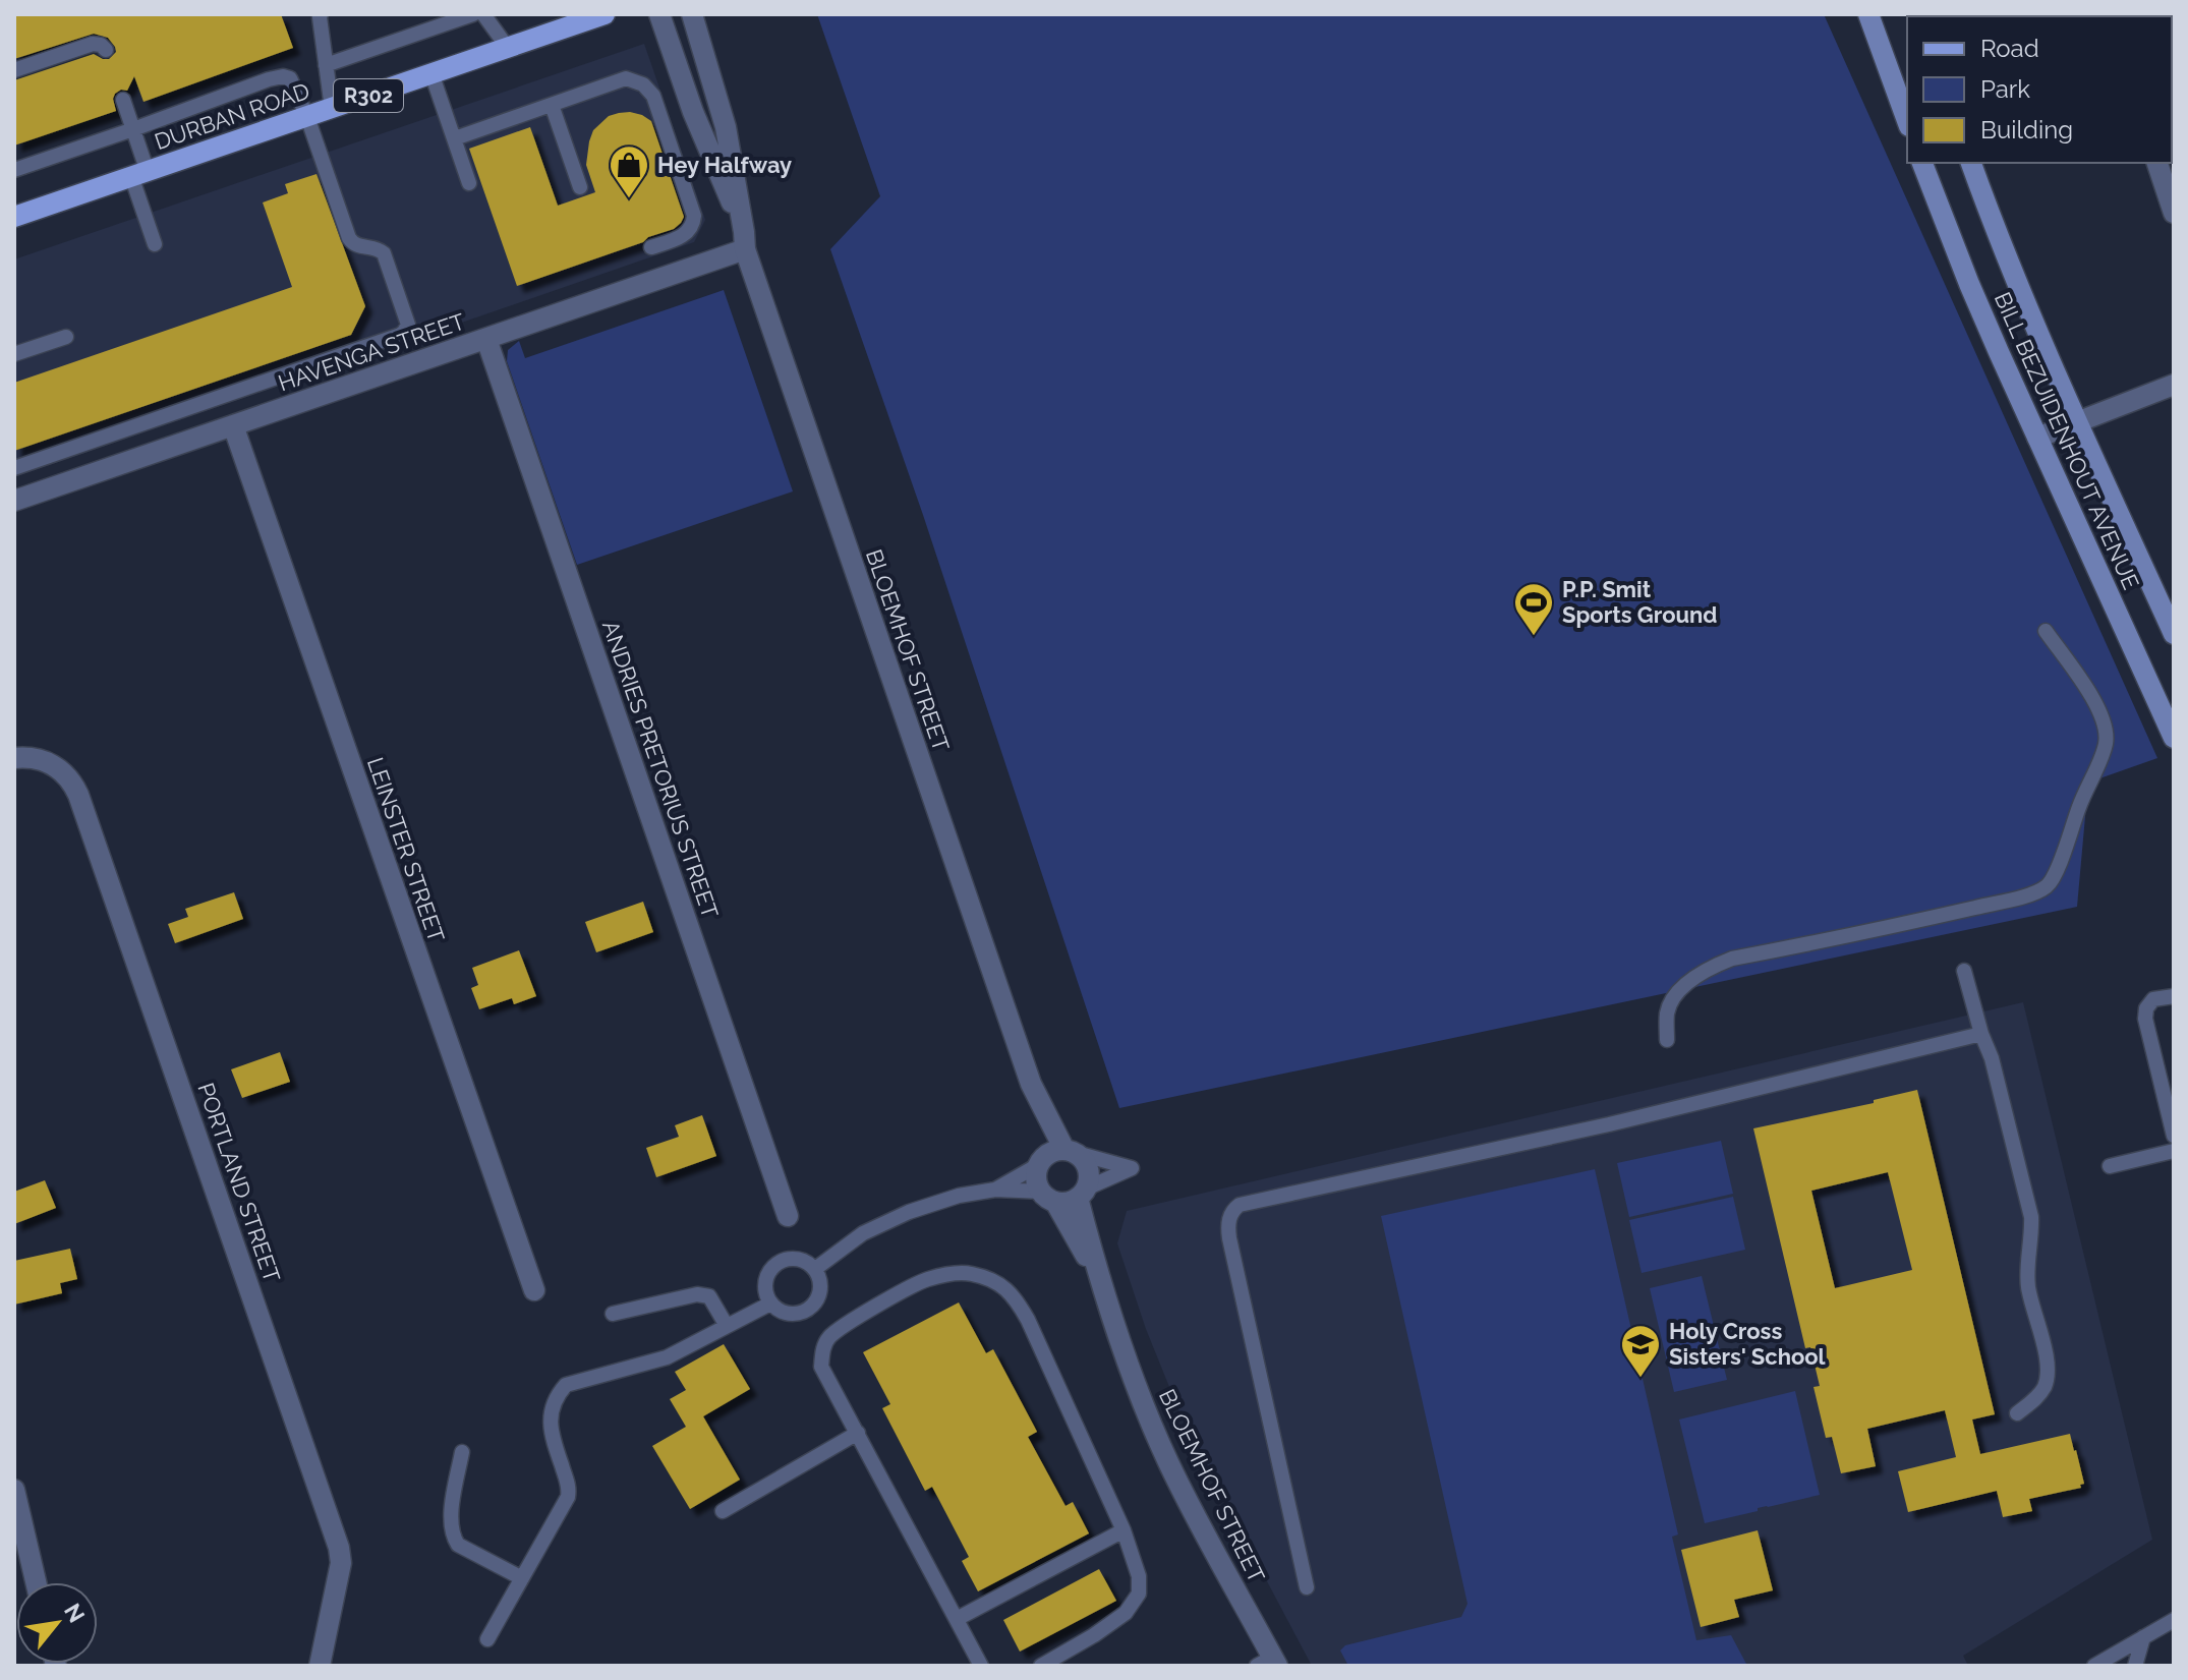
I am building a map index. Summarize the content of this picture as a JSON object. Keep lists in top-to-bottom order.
{
  "streets": {
    "main road": ["R302", "DURBAN ROAD", "BILL BEZUIDENHOUT AVENUE"],
    "street": [
      "HAVENGA STREET",
      "BLOEMHOF STREET",
      "ANDRIES PRETORIUS STREET",
      "LEINSTER STREET",
      "PORTLAND STREET"
    ]
  },
  "crossings": [
    ["HAVENGA STREET", "BLOEMHOF STREET"],
    ["HAVENGA STREET", "ANDRIES PRETORIUS STREET"],
    ["HAVENGA STREET", "LEINSTER STREET"]
  ],
  "places": {
    "shop": ["Hey Halfway"],
    "sports": ["P.P. Smit Sports Ground"],
    "school or university": ["Holy Cross Sisters' School"]
  },
  "legend": ["Road", "Park", "Building"],
  "north": "top right"
}
